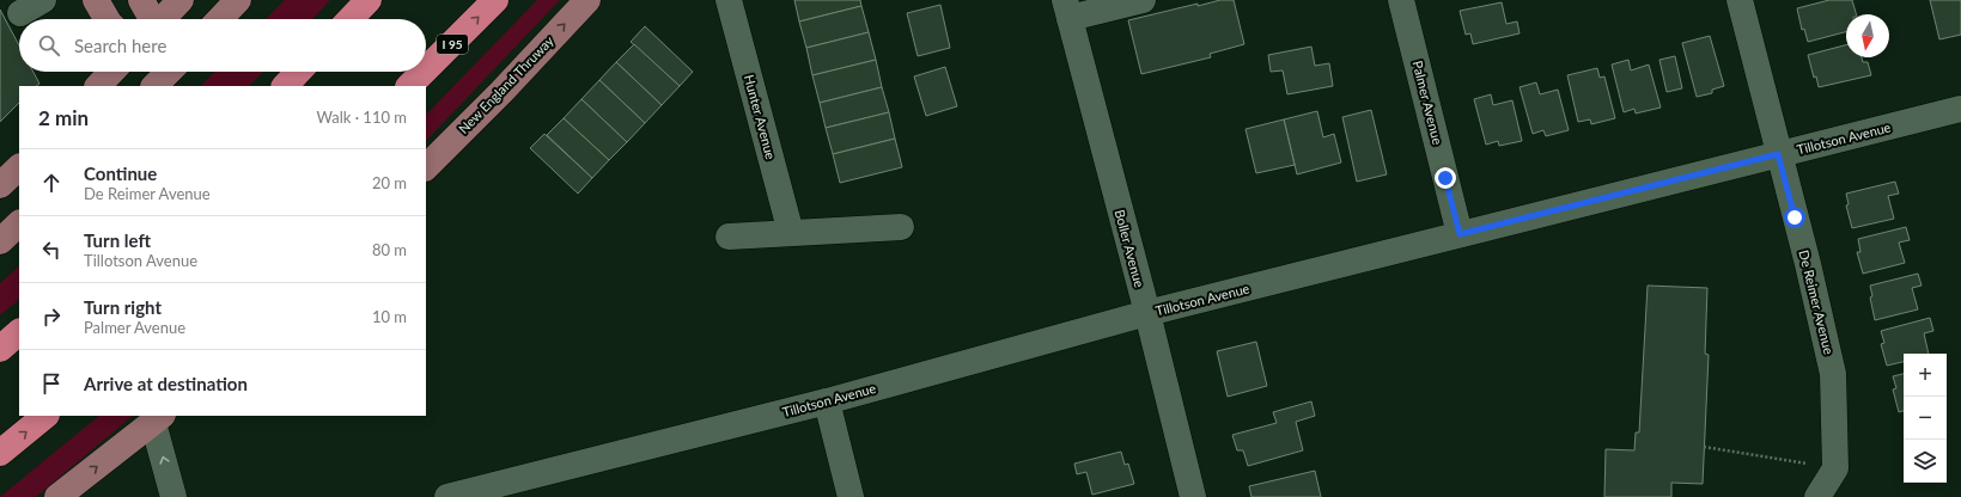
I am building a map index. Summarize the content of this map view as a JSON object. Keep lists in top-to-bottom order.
{
  "streets": {
    "highway": ["I 95"],
    "main road": ["New England Thruway"],
    "street": [
      "Palmer Avenue",
      "Hunter Avenue",
      "Tillotson Avenue",
      "Boller Avenue",
      "De Reimer Avenue"
    ]
  },
  "crossings": [
    ["Palmer Avenue", "Tillotson Avenue"],
    ["Tillotson Avenue", "Boller Avenue"],
    ["Tillotson Avenue", "De Reimer Avenue"]
  ],
  "one_way": ["New England Thruway"],
  "north": "bottom",
  "page": {
    "search": "Search here",
    "heading": ["2 min", "Walk · 110 m"],
    "list": [
      ["Continue", "De Reimer Avenue", "20 m"],
      ["Turn left", "Tillotson Avenue", "80 m"],
      ["Turn right", "Palmer Avenue", "10 m"],
      "Arrive at destination"
    ],
    "map_buttons": ["+", "−"]
  }
}
